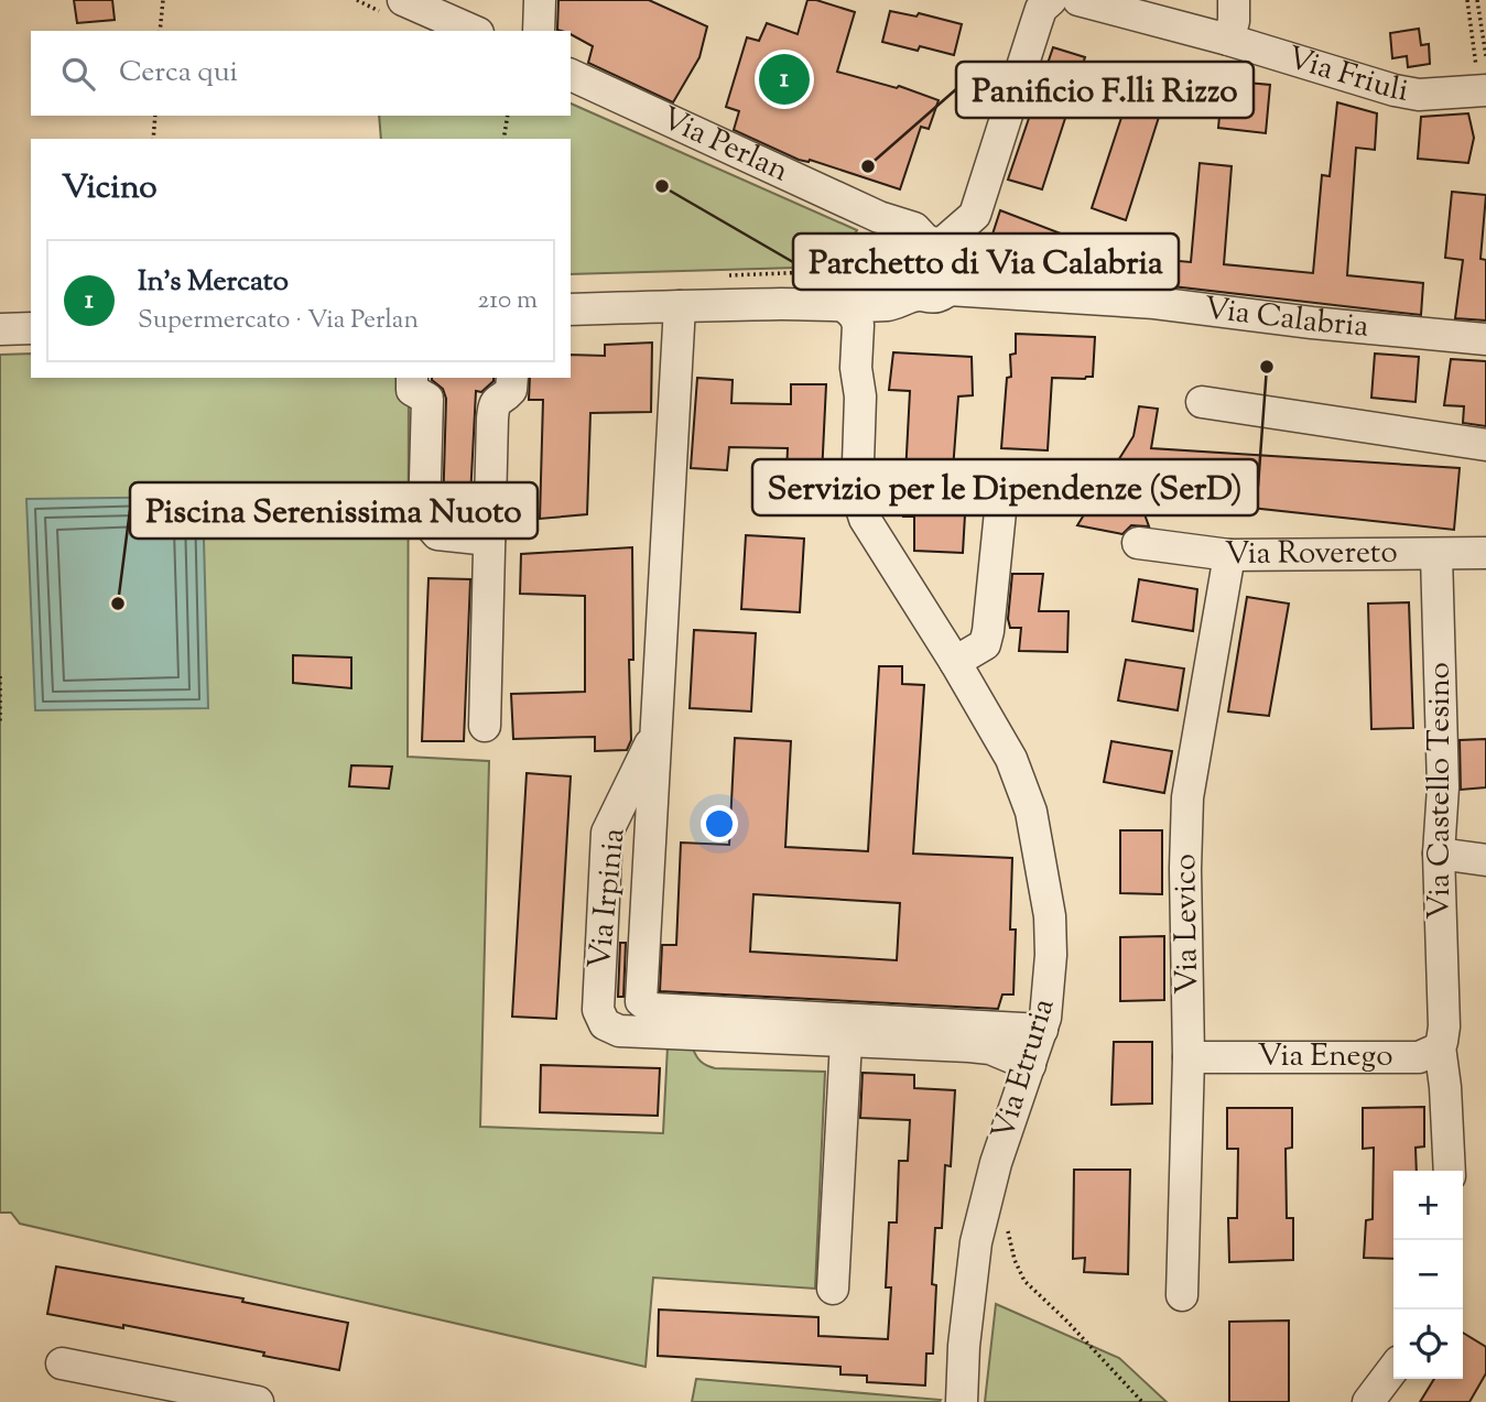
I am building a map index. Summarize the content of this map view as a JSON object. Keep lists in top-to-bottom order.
{
  "streets": {
    "street": [
      "Via Friuli",
      "Via Perlan",
      "Via Calabria",
      "Via Rovereto",
      "Via Castello Tesino",
      "Via Irpinia",
      "Via Levico",
      "Via Enego",
      "Via Etruria"
    ]
  },
  "crossings": [
    ["Via Perlan", "Via Calabria"],
    ["Via Calabria", "Via Irpinia"],
    ["Via Calabria", "Via Etruria"],
    ["Via Rovereto", "Via Castello Tesino"],
    ["Via Rovereto", "Via Levico"],
    ["Via Castello Tesino", "Via Enego"],
    ["Via Irpinia", "Via Etruria"],
    ["Via Levico", "Via Enego"]
  ],
  "places": [
    "Panificio F.lli Rizzo",
    "Parchetto di Via Calabria",
    "Servizio per le Dipendenze (SerD)",
    "Piscina Serenissima Nuoto"
  ],
  "page": {
    "search": "Cerca qui",
    "pins": "1",
    "heading": "Vicino",
    "list": [
      {
        "mark": "1",
        "name": "In's Mercato",
        "note": "Supermercato · Via Perlan",
        "value": "210 m"
      }
    ],
    "map_buttons": ["+", "−"]
  }
}
